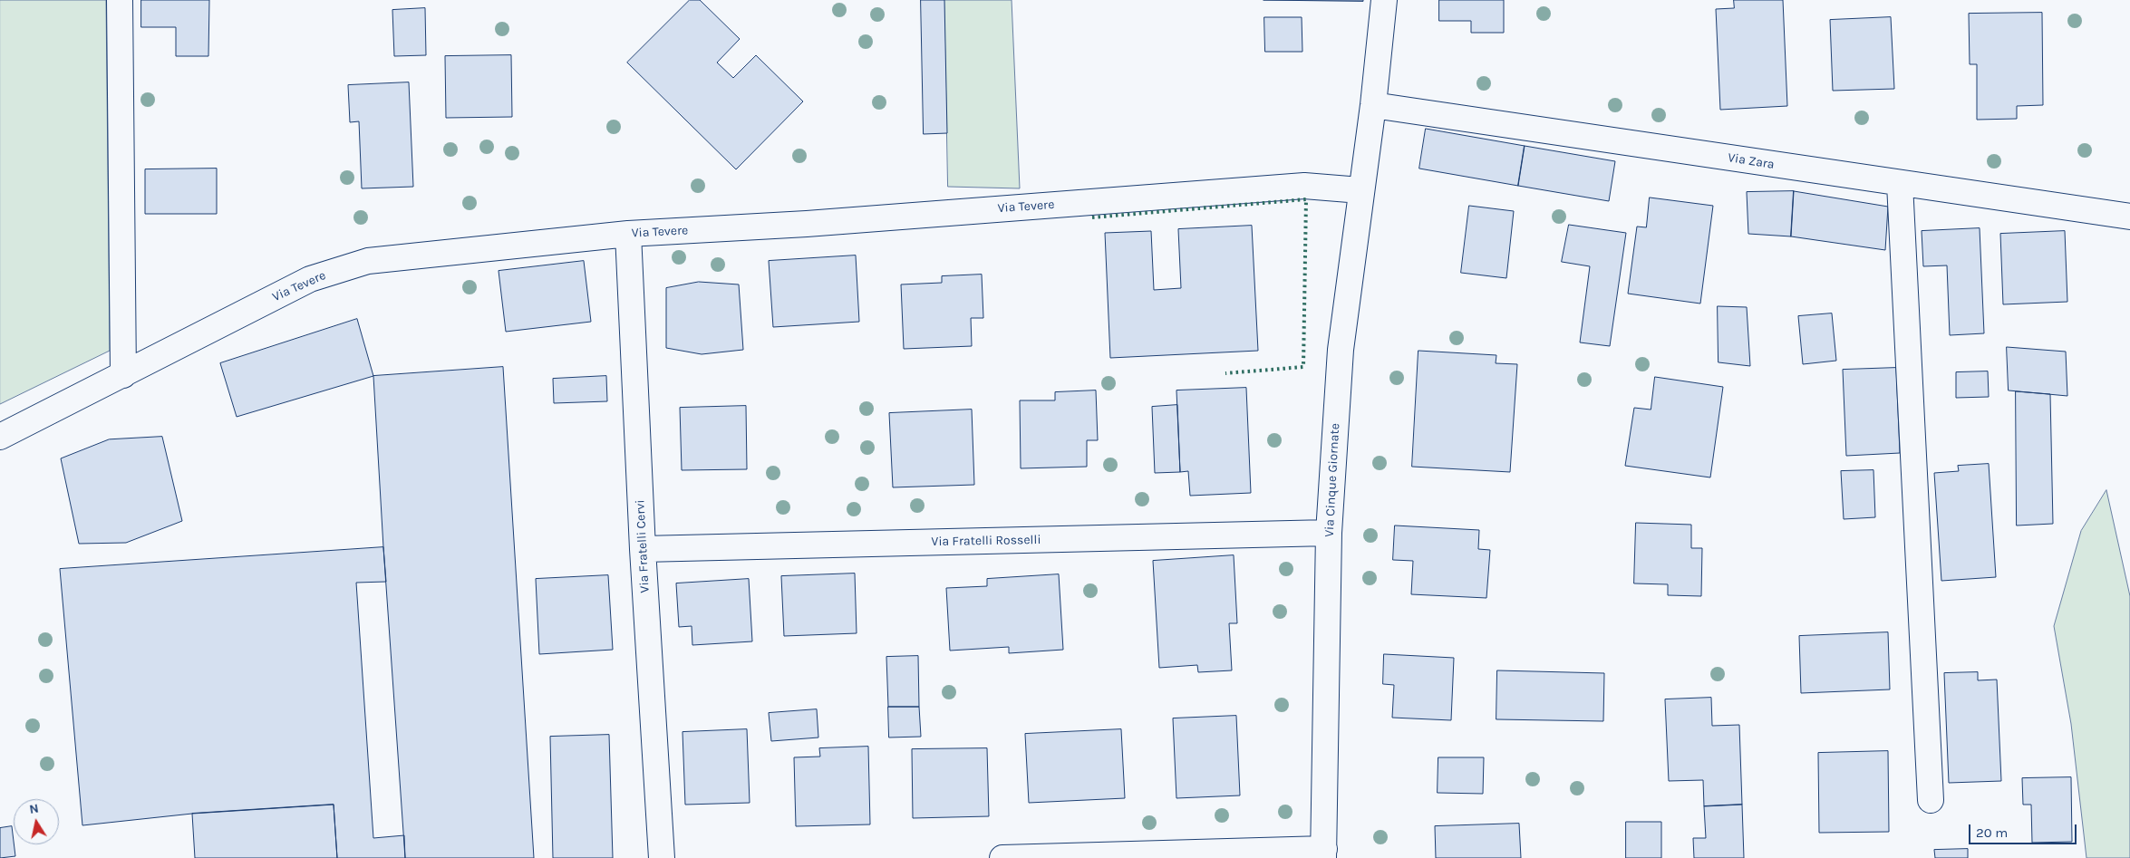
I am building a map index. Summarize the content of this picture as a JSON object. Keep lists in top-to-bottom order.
{
  "streets": {
    "street": [
      "Via Zara",
      "Via Tevere",
      "Via Cinque Giornate",
      "Via Fratelli Rosselli",
      "Via Fratelli Cervi"
    ]
  },
  "crossings": [
    ["Via Zara", "Via Cinque Giornate"],
    ["Via Tevere", "Via Cinque Giornate"],
    ["Via Tevere", "Via Fratelli Cervi"],
    ["Via Cinque Giornate", "Via Fratelli Rosselli"],
    ["Via Fratelli Rosselli", "Via Fratelli Cervi"]
  ],
  "scale_bar": "20 m",
  "north": "top"
}
